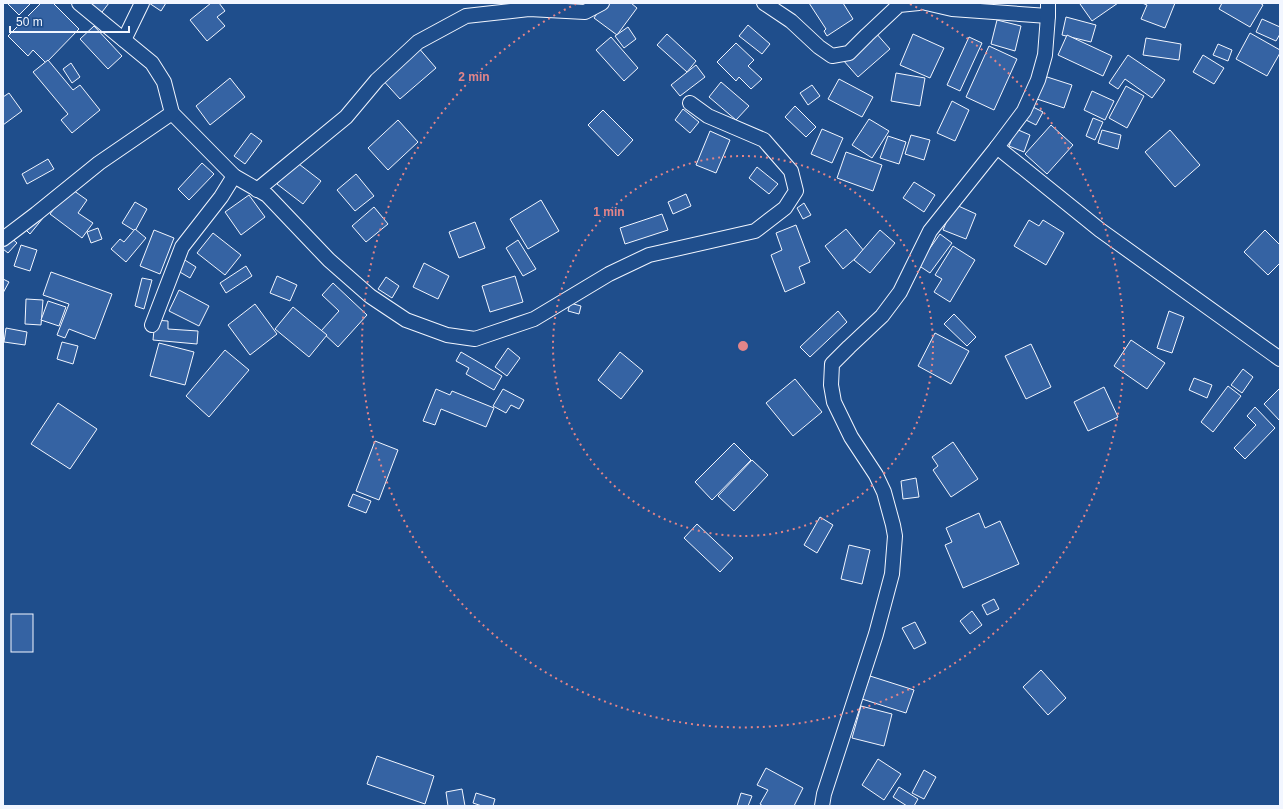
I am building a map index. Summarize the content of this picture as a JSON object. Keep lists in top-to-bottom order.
{
  "scale_bar": "50 m",
  "rings": ["2 min", "1 min"]
}
